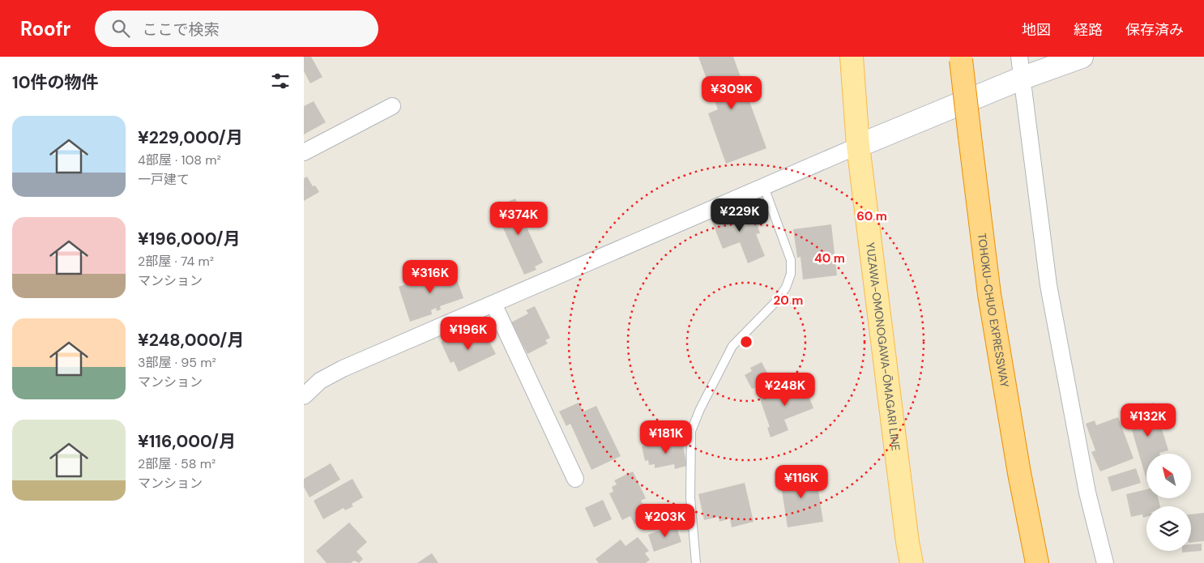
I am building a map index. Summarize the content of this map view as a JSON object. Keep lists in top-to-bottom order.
{
  "streets": {
    "highway": ["TOHOKU-CHUO EXPRESSWAY"],
    "main road": ["YUZAWA-OMONOGAWA-ŌMAGARI LINE"]
  },
  "north": "top left",
  "page": {
    "header": "Roofr",
    "search": "ここで検索",
    "nav": ["地図", "経路", "保存済み"],
    "heading": "10件の物件",
    "price": [
      "¥309K",
      "¥229K",
      "¥374K",
      "¥316K",
      "¥196K",
      "¥248K",
      "¥132K",
      "¥181K",
      "¥116K",
      "¥203K"
    ],
    "list": [
      {
        "name": "¥229,000/月",
        "note": "4部屋 · 108 m² · 一戸建て"
      },
      {
        "name": "¥196,000/月",
        "note": "2部屋 · 74 m² · マンション"
      },
      {
        "name": "¥248,000/月",
        "note": "3部屋 · 95 m² · マンション"
      },
      {
        "name": "¥116,000/月",
        "note": "2部屋 · 58 m² · マンション"
      }
    ]
  },
  "rings": ["60 m", "40 m", "20 m"]
}
